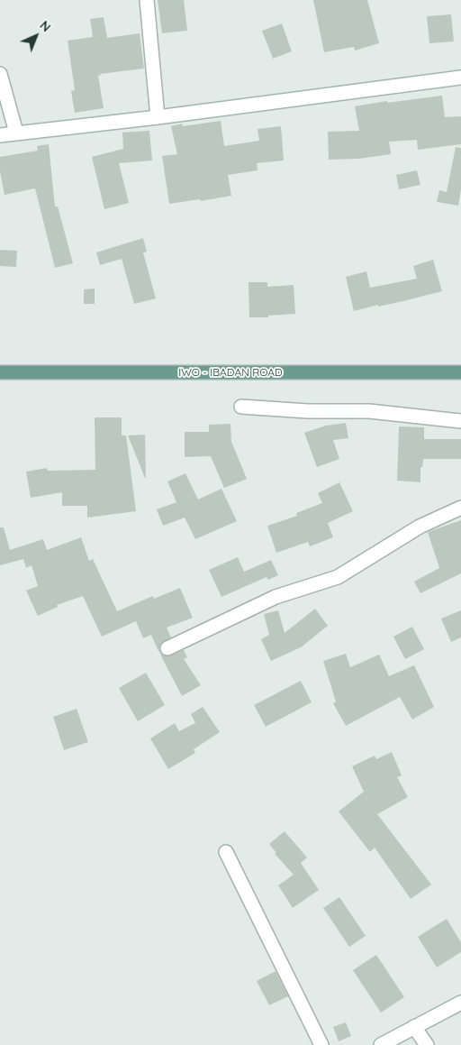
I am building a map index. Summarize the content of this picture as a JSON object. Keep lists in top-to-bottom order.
{
  "streets": {
    "main road": ["IWO - IBADAN ROAD"]
  },
  "north": "top right"
}
